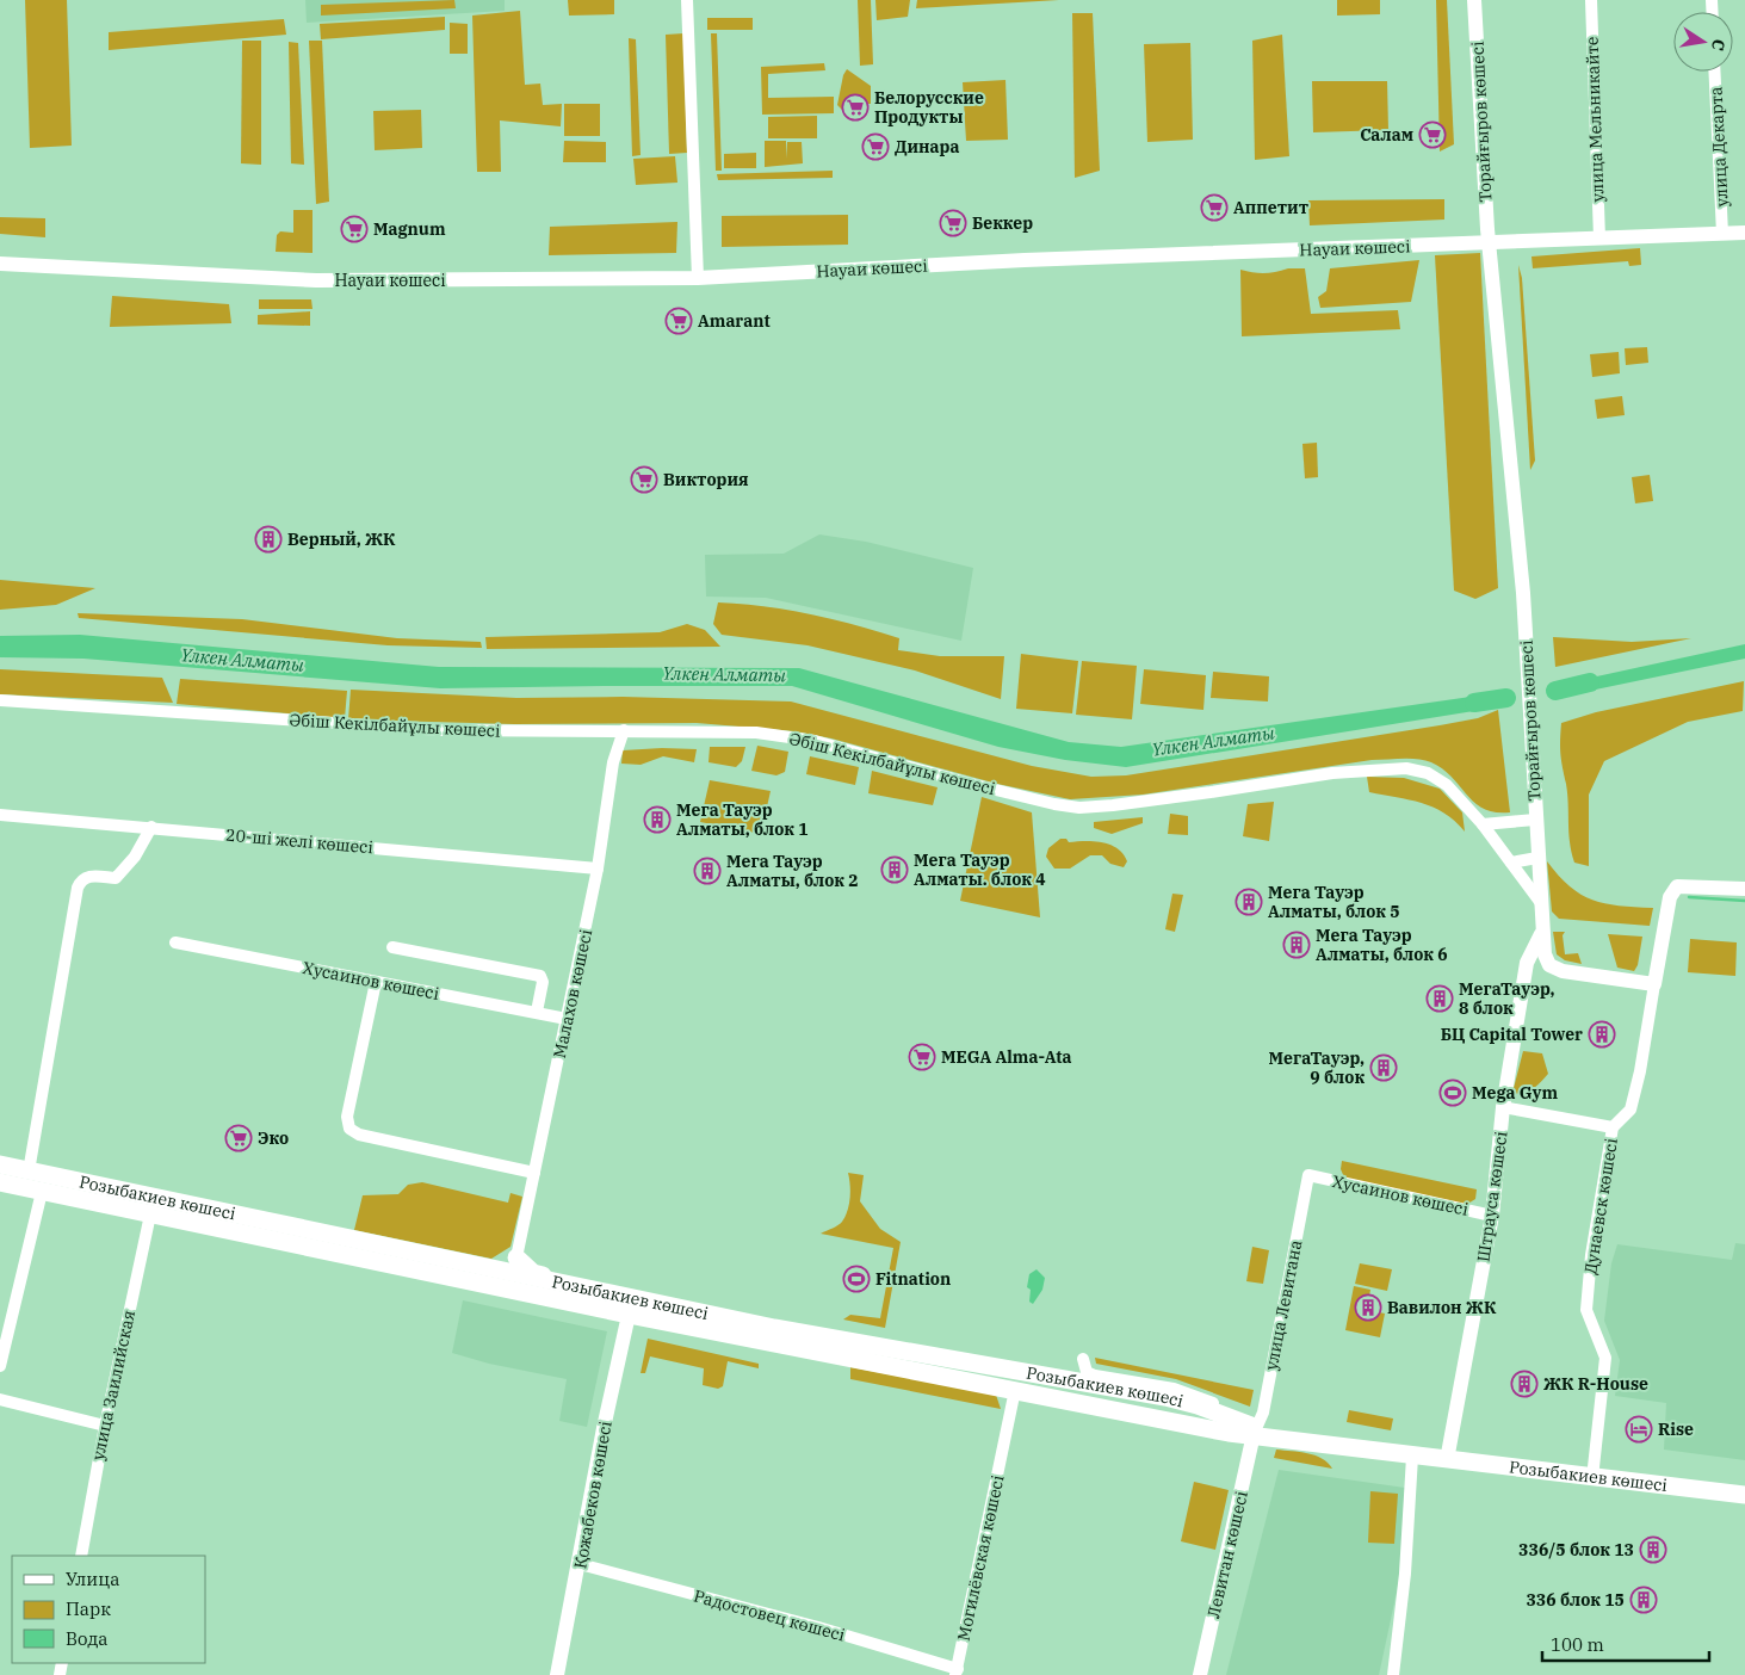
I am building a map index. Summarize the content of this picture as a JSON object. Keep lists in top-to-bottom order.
{
  "streets": {
    "main road": ["Розыбакиев көшесі"],
    "street": [
      "улица Мельникайте",
      "Торайғыров көшесі",
      "улица Декарта",
      "Науаи көшесі",
      "Әбіш Кекілбайұлы көшесі",
      "20-ші желі көшесі",
      "Хусаинов көшесі",
      "Малахов көшесі",
      "Штрауса көшесі",
      "Дунаевск көшесі",
      "улица Левитана",
      "улица Заилийская",
      "Қожабеков көшесі",
      "Левитан көшесі",
      "Могилёвская көшесі",
      "Радостовец көшесі"
    ]
  },
  "crossings": [
    ["улица Мельникайте", "Науаи көшесі"],
    ["Торайғыров көшесі", "Науаи көшесі"],
    ["Торайғыров көшесі", "Әбіш Кекілбайұлы көшесі"],
    ["Торайғыров көшесі", "Штрауса көшесі"],
    ["Торайғыров көшесі", "Дунаевск көшесі"],
    ["улица Декарта", "Науаи көшесі"],
    ["Әбіш Кекілбайұлы көшесі", "Малахов көшесі"],
    ["20-ші желі көшесі", "Малахов көшесі"],
    ["Хусаинов көшесі", "Малахов көшесі"],
    ["Хусаинов көшесі", "Штрауса көшесі"],
    ["Хусаинов көшесі", "улица Левитана"],
    ["Малахов көшесі", "Розыбакиев көшесі"],
    ["Штрауса көшесі", "Розыбакиев көшесі"],
    ["Розыбакиев көшесі", "Дунаевск көшесі"],
    ["Розыбакиев көшесі", "улица Левитана"],
    ["Розыбакиев көшесі", "улица Заилийская"],
    ["Розыбакиев көшесі", "Қожабеков көшесі"],
    ["Розыбакиев көшесі", "Левитан көшесі"],
    ["Розыбакиев көшесі", "Могилёвская көшесі"],
    ["улица Левитана", "Левитан көшесі"],
    ["Қожабеков көшесі", "Радостовец көшесі"],
    ["Могилёвская көшесі", "Радостовец көшесі"]
  ],
  "water": ["Үлкен Алматы"],
  "places": {
    "supermarket": [
      "Белорусские Продукты",
      "Салам",
      "Динара",
      "Аппетит",
      "Беккер",
      "Magnum",
      "Amarant",
      "Виктория",
      "MEGA Alma-Ata",
      "Эко"
    ],
    "building": [
      "Верный, ЖК",
      "Мега Тауэр Алматы, блок 1",
      "Мега Тауэр Алматы. блок 4",
      "Мега Тауэр Алматы, блок 2",
      "Мега Тауэр Алматы, блок 5",
      "Мега Тауэр Алматы, блок 6",
      "МегаТауэр, 8 блок",
      "БЦ Capital Tower",
      "МегаТауэр, 9 блок",
      "Вавилон ЖК",
      "ЖК R-House",
      "336/5 блок 13",
      "336 блок 15"
    ],
    "sports": ["Mega Gym", "Fitnation"],
    "hotel": ["Rise"]
  },
  "legend": ["Улица", "Парк", "Вода"],
  "scale_bar": "100 m",
  "north": "right"
}
